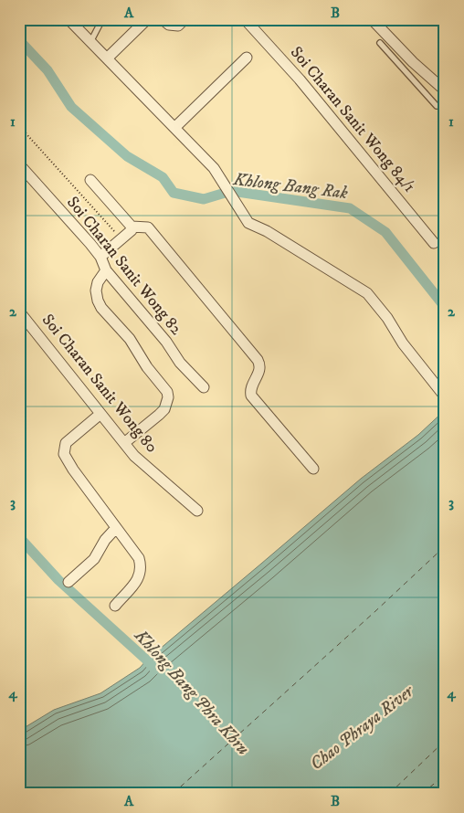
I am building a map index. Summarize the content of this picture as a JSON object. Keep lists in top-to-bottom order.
{
  "streets": {
    "street": ["Soi Charan Sanit Wong 84/1", "Soi Charan Sanit Wong 82", "Soi Charan Sanit Wong 80"]
  },
  "water": ["Khlong Bang Rak", "Khlong Bang Phra Khru", "Chao Phraya River"],
  "grid": {
    "columns": ["A", "B"],
    "rows": [
      "1",
      "2",
      "3",
      "4"
    ]
  }
}
